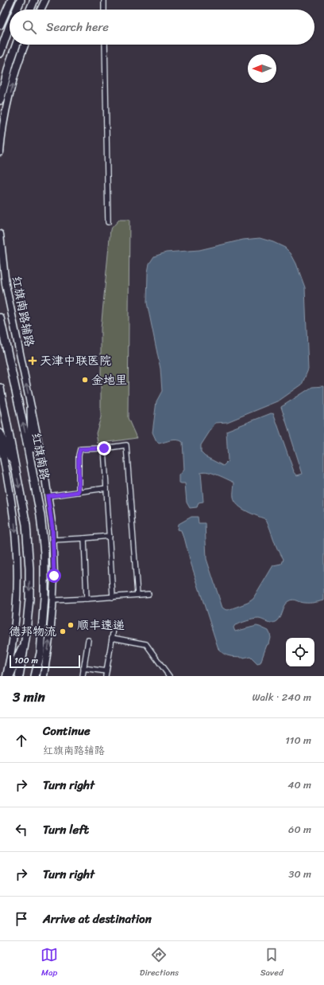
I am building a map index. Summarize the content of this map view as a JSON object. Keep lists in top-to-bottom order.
{
  "streets": {
    "highway": ["红旗南路"],
    "main road": ["红旗南路辅路"]
  },
  "one_way": ["红旗南路辅路"],
  "places": {
    "health": ["天津中联医院"],
    "other": ["金地里", "顺丰速递", "德邦物流"]
  },
  "scale_bar": "100 m",
  "north": "left",
  "page": {
    "search": "Search here",
    "scale": "100 m",
    "heading": ["3 min", "Walk · 240 m"],
    "list": [
      ["Continue", "红旗南路辅路", "110 m"],
      ["Turn right", "40 m"],
      ["Turn left", "60 m"],
      ["Turn right", "30 m"],
      "Arrive at destination"
    ],
    "nav": ["Map", "Directions", "Saved"]
  }
}
